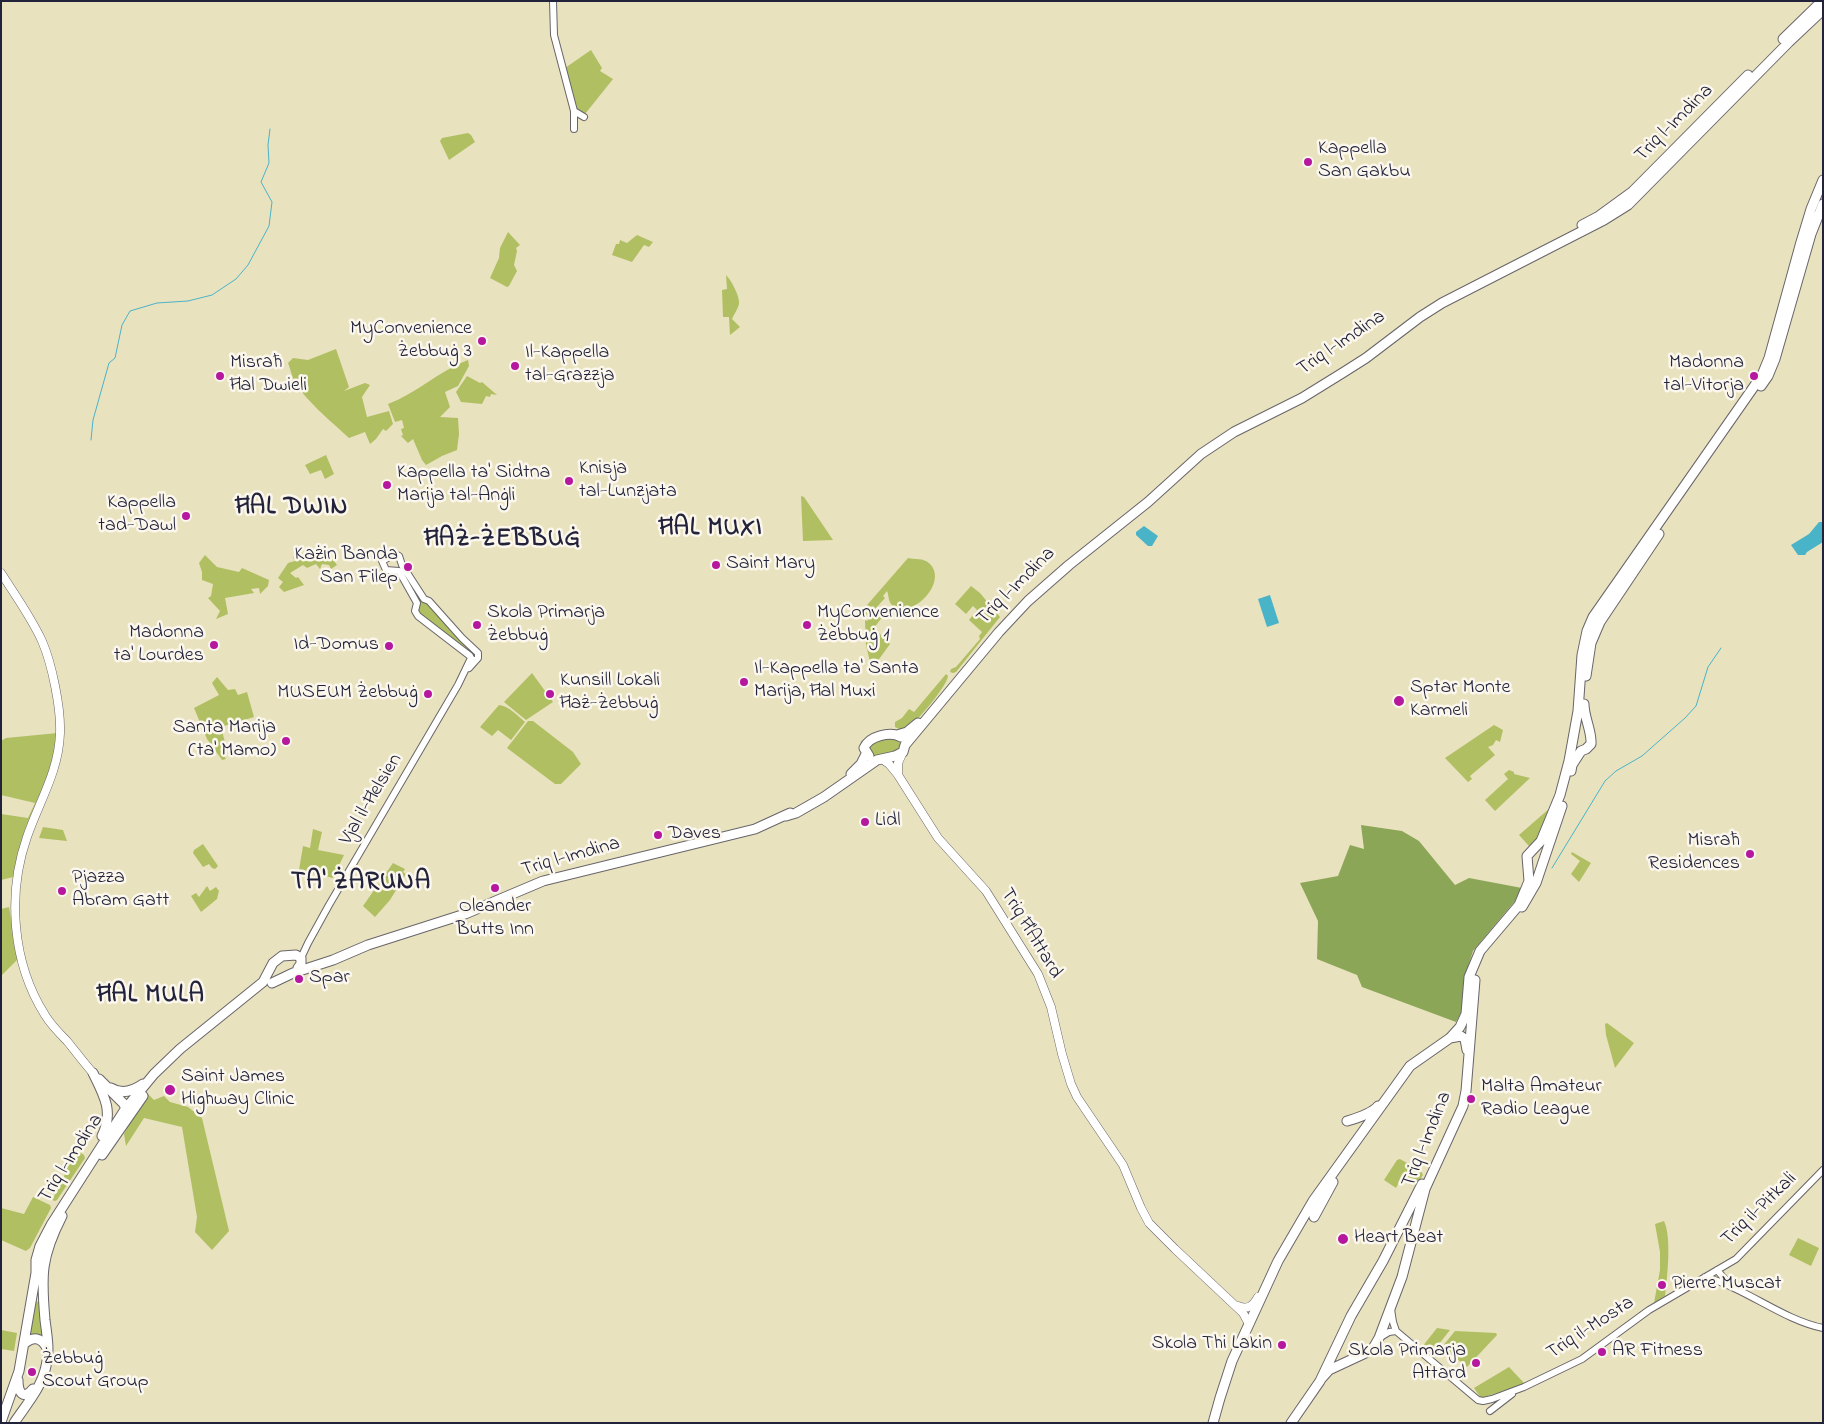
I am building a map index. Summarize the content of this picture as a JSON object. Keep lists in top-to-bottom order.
{
  "streets": {
    "highway": ["Triq l-Imdina"],
    "main road": ["Triq Ħ'Attard"],
    "street": ["Vjal il-Ħelsien", "Triq il-Pitkali", "Triq il-Mosta"]
  },
  "crossings": [
    ["Triq l-Imdina", "Vjal il-Ħelsien"],
    ["Triq l-Imdina", "Triq Ħ'Attard"],
    ["Triq il-Pitkali", "Triq il-Mosta"]
  ],
  "districts": [
    "ĦAL DWIN",
    "ĦAL MUXI",
    "ĦAŻ-ŻEBBUĠ",
    "TA' ŻARUNA",
    "ĦAL MULA"
  ],
  "places": [
    "Kappella San Gakbu",
    "MyConvenience Żebbuġ 3",
    "Il-Kappella tal-Grazzja",
    "Misraħ Ħal Dwieli",
    "Madonna tal-Vitorja",
    "Knisja tal-Lunzjata",
    "Kappella ta' Sidtna Marija tal-Anġli",
    "Kappella tad-Dawl",
    "Saint Mary",
    "Każin Banda San Filep",
    "Skola Primarja Żebbuġ",
    "MyConvenience Żebbuġ 1",
    "Madonna ta' Lourdes",
    "Id-Domus",
    "Il-Kappella ta' Santa Marija, Ħal Muxi",
    "MUSEUM Żebbuġ",
    "Kunsill Lokali Ħaż-Żebbuġ",
    "Sptar Monte Karmeli",
    "Santa Marija (ta' Mamo)",
    "Lidl",
    "Daves",
    "Misraħ Residences",
    "Oleander Butts Inn",
    "Pjazza Abram Gatt",
    "Spar",
    "Saint James Highway Clinic",
    "Malta Amateur Radio League",
    "Heart Beat",
    "Pierre Muscat",
    "Skola Thi Lakin",
    "AR Fitness",
    "Skola Primarja Attard",
    "Żebbuġ Scout Group"
  ]
}
